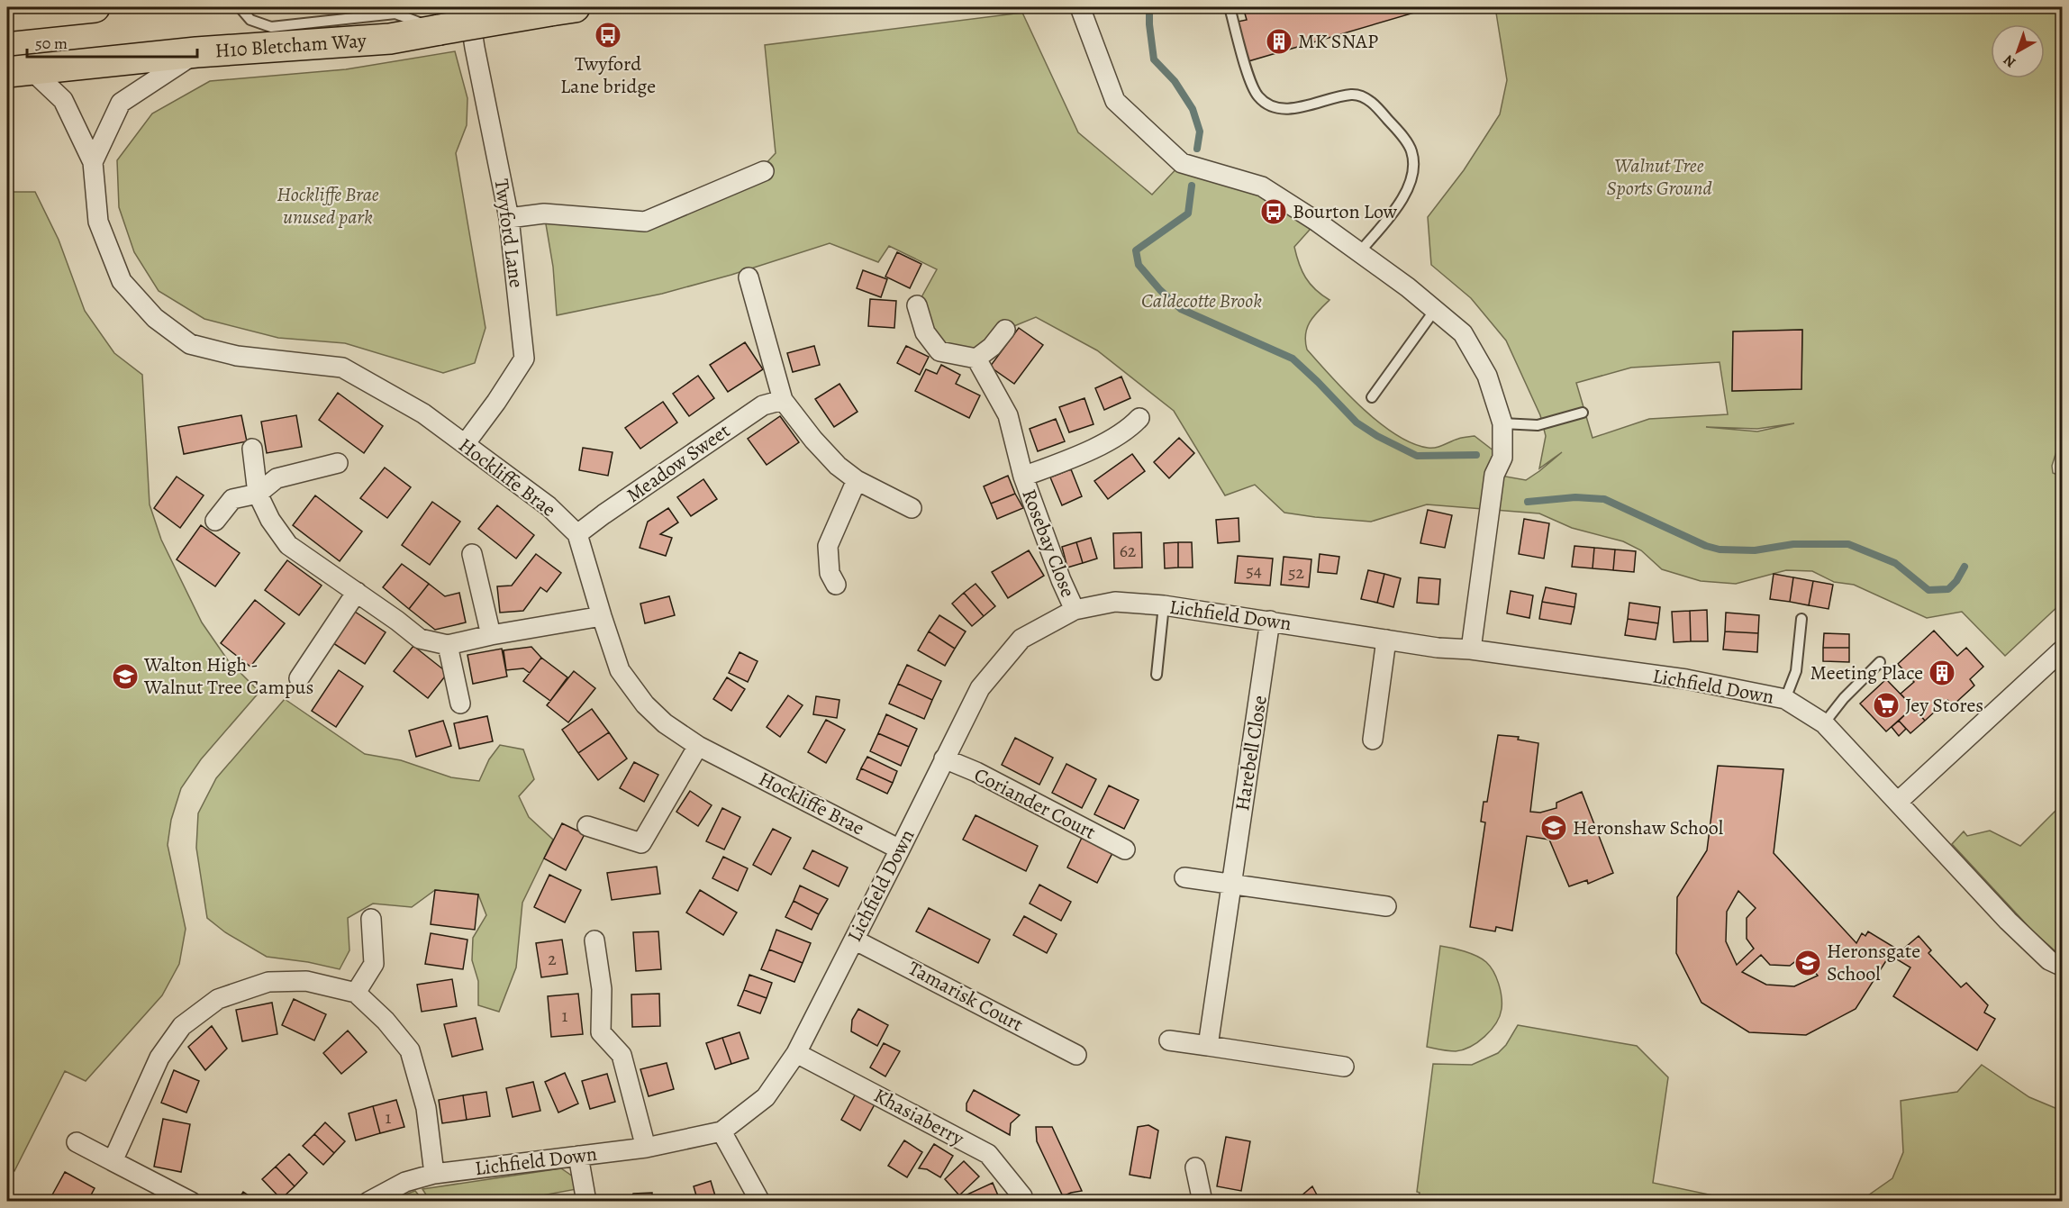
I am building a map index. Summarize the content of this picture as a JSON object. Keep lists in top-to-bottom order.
{
  "streets": {
    "highway": ["H10 Bletcham Way"],
    "street": [
      "Twyford Lane",
      "Meadow Sweet",
      "Hockliffe Brae",
      "Rosebay Close",
      "Lichfield Down",
      "Harebell Close",
      "Coriander Court",
      "Tamarisk Court",
      "Khasiaberry"
    ]
  },
  "crossings": [
    ["H10 Bletcham Way", "Hockliffe Brae"],
    ["Twyford Lane", "Hockliffe Brae"],
    ["Meadow Sweet", "Hockliffe Brae"],
    ["Hockliffe Brae", "Lichfield Down"],
    ["Rosebay Close", "Lichfield Down"],
    ["Lichfield Down", "Harebell Close"],
    ["Lichfield Down", "Coriander Court"],
    ["Lichfield Down", "Tamarisk Court"],
    ["Lichfield Down", "Khasiaberry"]
  ],
  "parks": ["Walnut Tree Sports Ground", "Hockliffe Brae unused park", "Caldecotte Brook"],
  "places": {
    "bus stop": ["Twyford Lane bridge", "Bourton Low"],
    "building": ["MK SNAP", "Meeting Place"],
    "school or university": ["Walton High - Walnut Tree Campus", "Heronshaw School", "Heronsgate School"],
    "supermarket": ["Jey Stores"]
  },
  "house_numbers": [
    "62",
    "54",
    "52",
    "2",
    "1",
    "1"
  ],
  "scale_bar": "50 m",
  "north": "bottom left"
}
